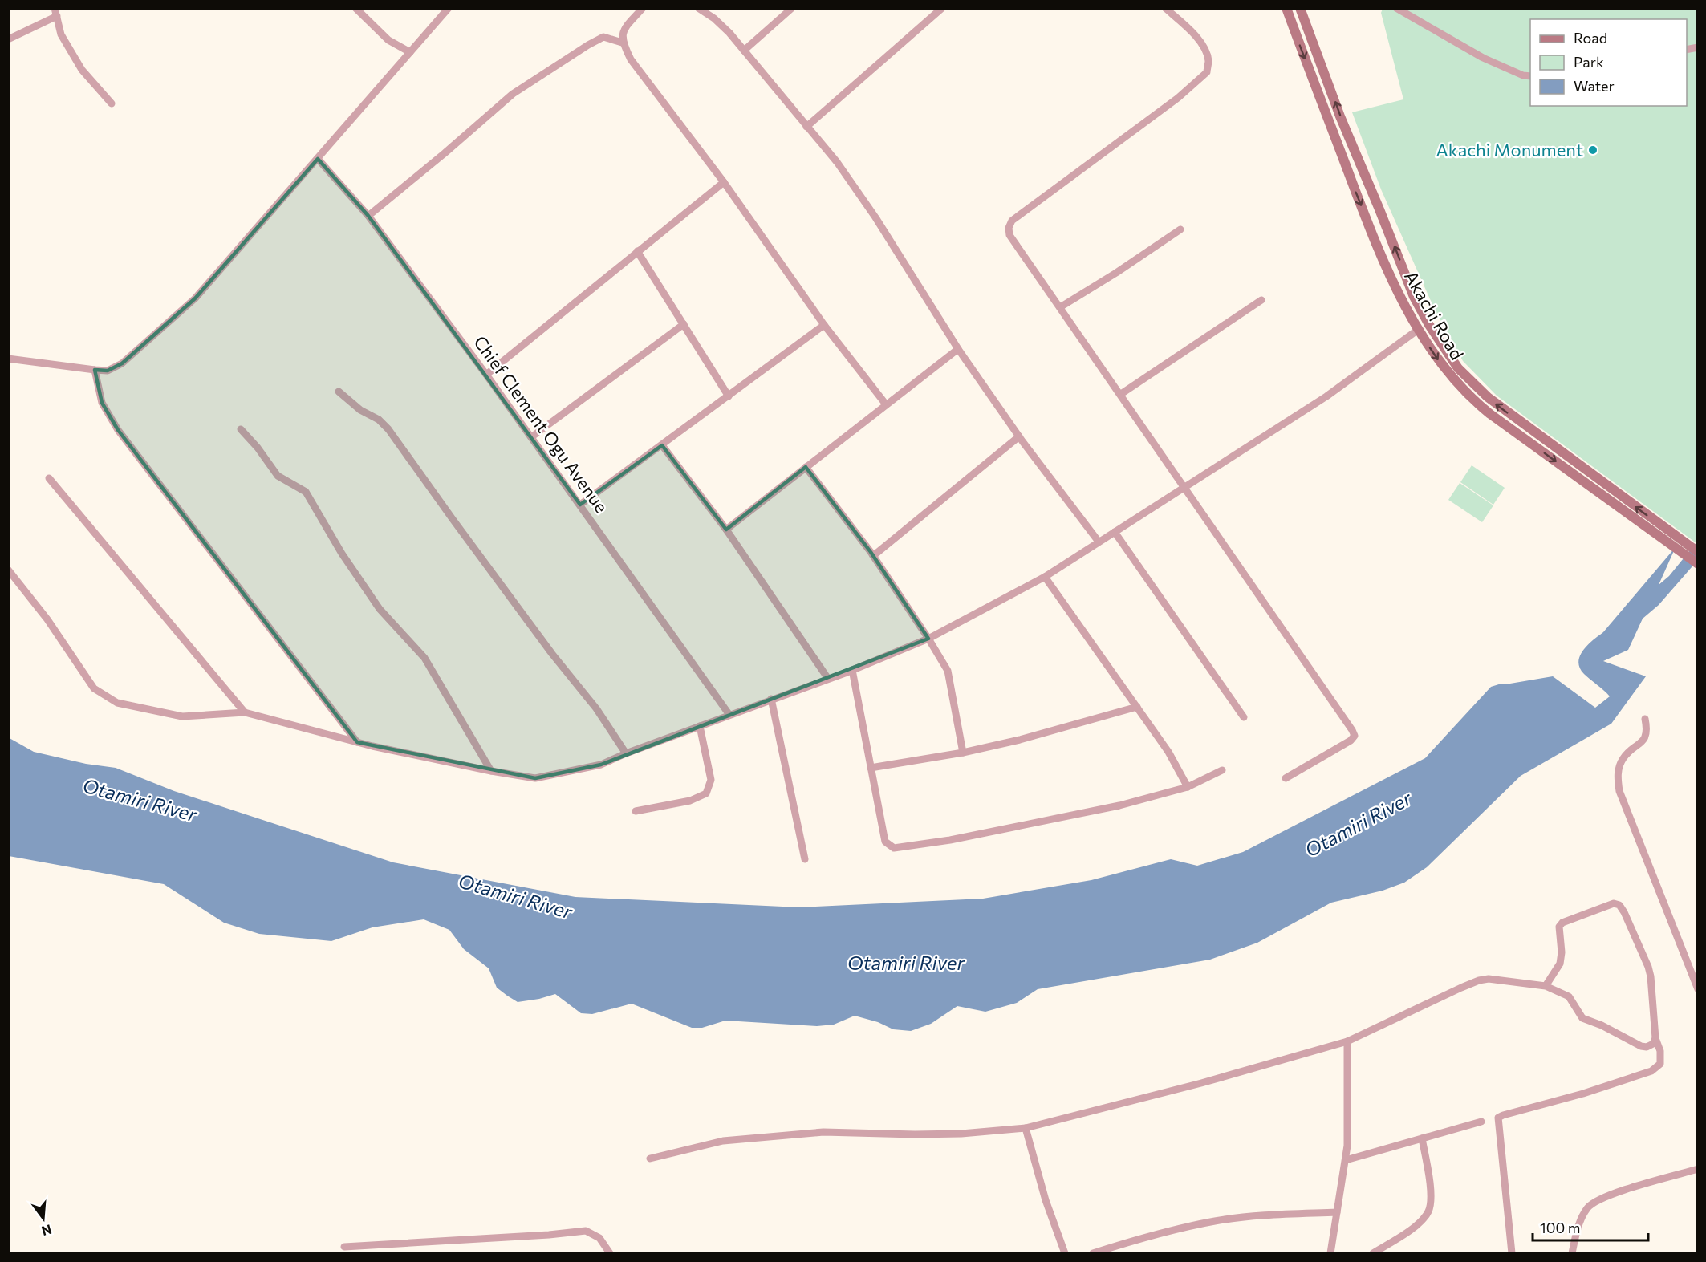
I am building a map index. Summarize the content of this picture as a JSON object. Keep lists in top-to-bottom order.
{
  "streets": {
    "main road": ["Akachi Road"],
    "street": ["Chief Clement Ogu Avenue"]
  },
  "water": ["Otamiri River"],
  "places": ["Akachi Monument"],
  "legend": ["Road", "Park", "Water"],
  "scale_bar": "100 m",
  "north": "bottom"
}
